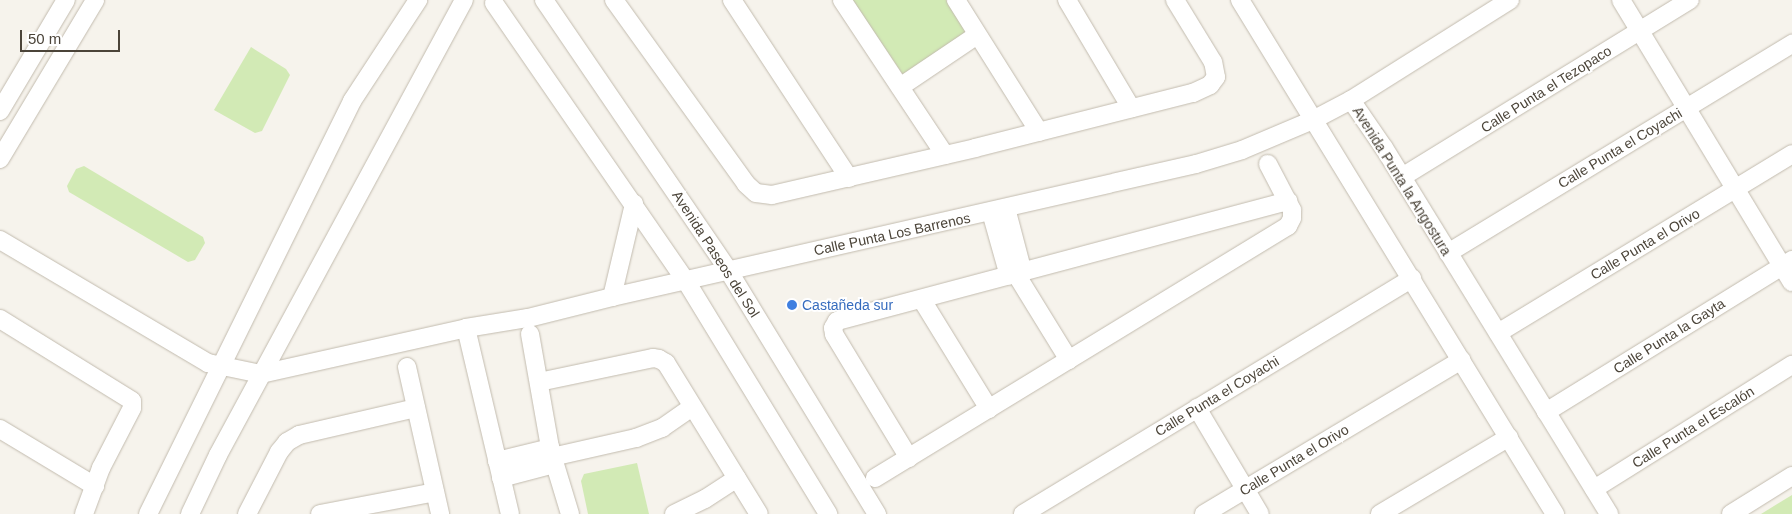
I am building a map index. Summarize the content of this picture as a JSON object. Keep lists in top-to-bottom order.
{
  "streets": {
    "street": [
      "Calle Punta el Tezopaco",
      "Calle Punta el Coyachi",
      "Avenida Punta la Angostura",
      "Calle Punta Los Barrenos",
      "Calle Punta el Orivo",
      "Avenida Paseos del Sol",
      "Calle Punta la Gayta",
      "Calle Punta el Escalón"
    ]
  },
  "crossings": [
    ["Calle Punta el Tezopaco", "Avenida Punta la Angostura"],
    ["Calle Punta el Coyachi", "Avenida Punta la Angostura"],
    ["Avenida Punta la Angostura", "Calle Punta Los Barrenos"],
    ["Avenida Punta la Angostura", "Calle Punta el Orivo"],
    ["Avenida Punta la Angostura", "Calle Punta la Gayta"],
    ["Avenida Punta la Angostura", "Calle Punta el Escalón"],
    ["Calle Punta Los Barrenos", "Avenida Paseos del Sol"]
  ],
  "places": ["Castañeda sur"],
  "scale_bar": "50 m"
}
